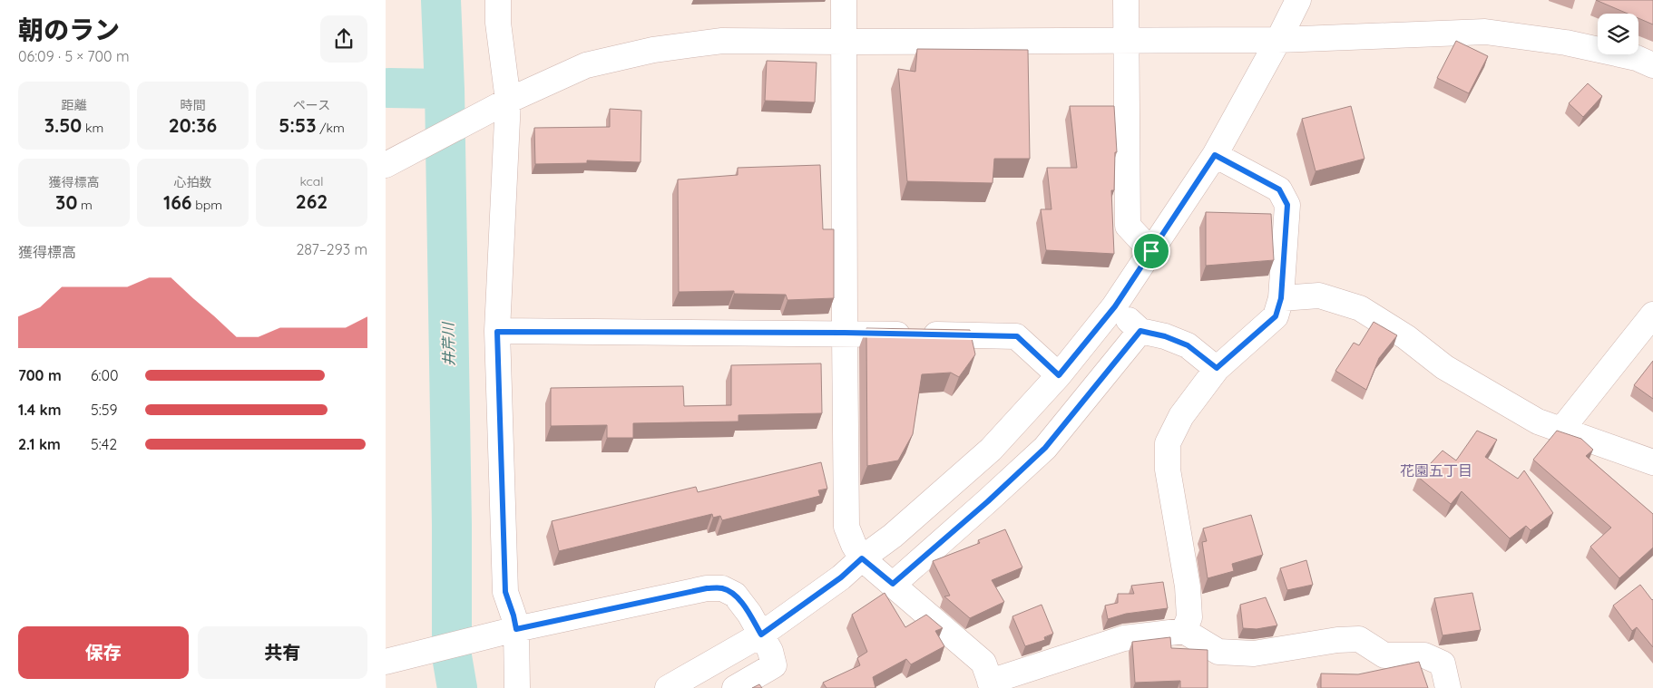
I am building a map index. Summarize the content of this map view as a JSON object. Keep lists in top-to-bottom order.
{
  "districts": ["花園五丁目"],
  "water": ["井芹川"],
  "page": {
    "heading": ["朝のラン", "06:09 · 5 × 700 m"],
    "stats": [
      ["距離", "3.50 km"],
      ["時間", "20:36"],
      ["ペース", "5:53 /km"],
      ["獲得標高", "30 m"],
      ["心拍数", "166 bpm"],
      ["kcal", "262"]
    ],
    "chart": ["獲得標高", "287–293 m"],
    "list": [
      {
        "name": "700 m",
        "note": "6:00"
      },
      {
        "name": "1.4 km",
        "note": "5:59"
      },
      {
        "name": "2.1 km",
        "note": "5:42"
      }
    ],
    "buttons": ["保存", "共有"]
  }
}
